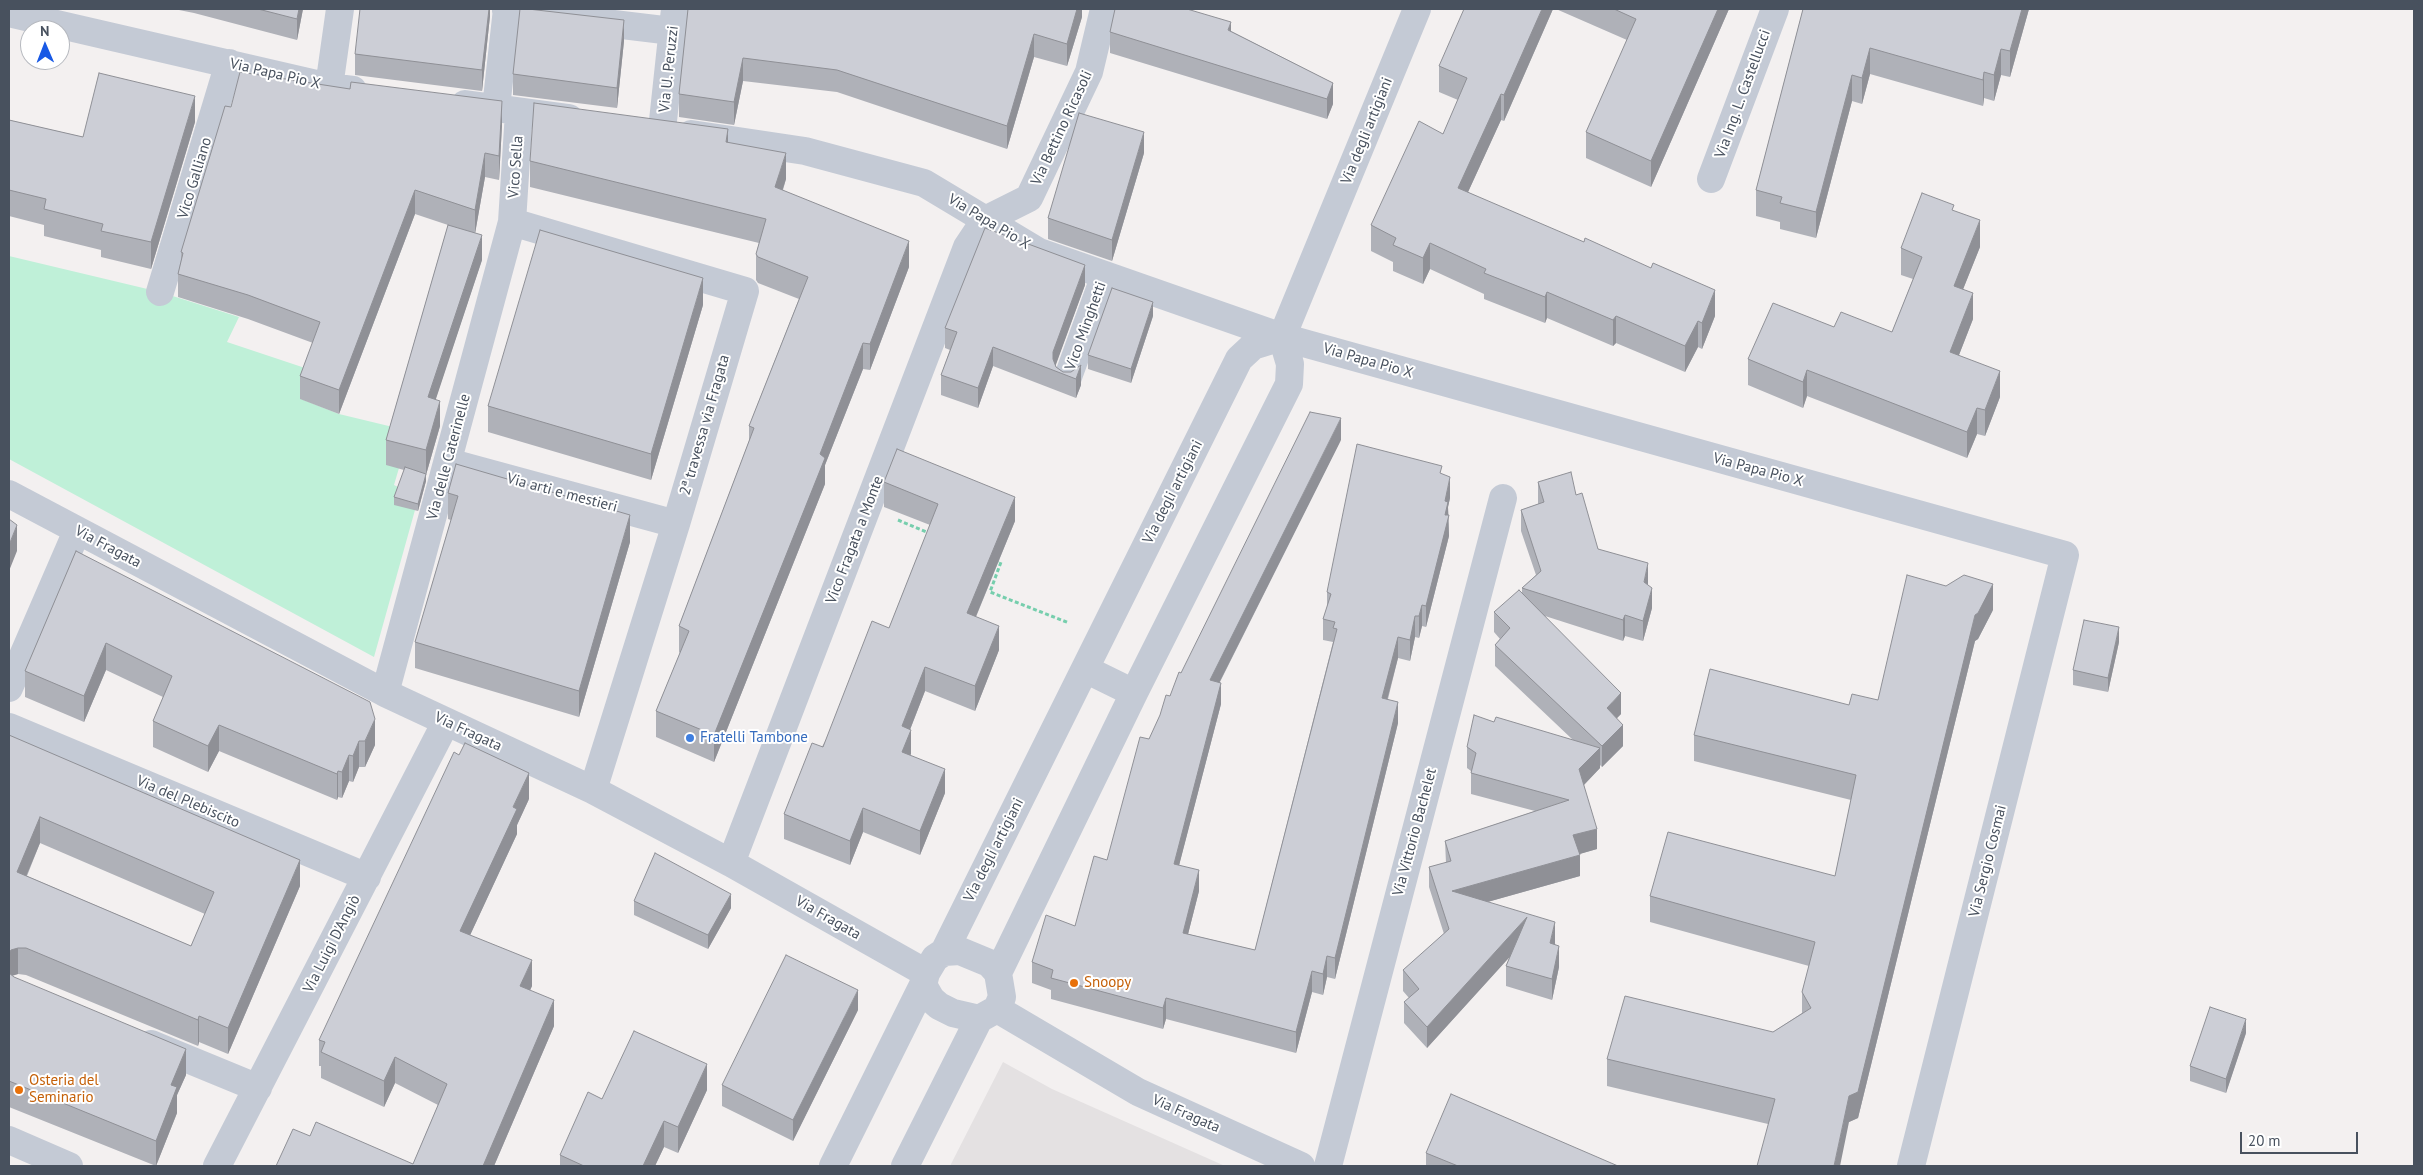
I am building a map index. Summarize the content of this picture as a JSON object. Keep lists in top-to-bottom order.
{
  "streets": {
    "street": [
      "Via U. Peruzzi",
      "Via Papa Pio X",
      "Via Ing. L. Castellucci",
      "Via Bettino Ricasoli",
      "Via degli artigiani",
      "Vico Sella",
      "Vico Galliano",
      "Vico Minghetti",
      "2ª travessa via Fragata",
      "Via delle Caterinelle",
      "Via arti e mestieri",
      "Vico Fragata a Monte",
      "Via Fragata",
      "Via del Plebiscito",
      "Via Vittorio Bachelet",
      "Via Sergio Cosmai",
      "Via Luigi D'Angiò"
    ]
  },
  "crossings": [
    ["Via U. Peruzzi", "Via Papa Pio X"],
    ["Via Papa Pio X", "Via Bettino Ricasoli"],
    ["Via Papa Pio X", "Via degli artigiani"],
    ["Via Papa Pio X", "Vico Galliano"],
    ["Via Papa Pio X", "Vico Minghetti"],
    ["Via Papa Pio X", "Vico Fragata a Monte"],
    ["Via Papa Pio X", "Via Sergio Cosmai"],
    ["Via Bettino Ricasoli", "Vico Fragata a Monte"],
    ["Via degli artigiani", "Via Fragata"],
    ["Vico Sella", "2ª travessa via Fragata"],
    ["Vico Sella", "Via delle Caterinelle"],
    ["2ª travessa via Fragata", "Via delle Caterinelle"],
    ["2ª travessa via Fragata", "Via arti e mestieri"],
    ["2ª travessa via Fragata", "Via Fragata"],
    ["Via delle Caterinelle", "Via arti e mestieri"],
    ["Via delle Caterinelle", "Via Fragata"],
    ["Vico Fragata a Monte", "Via Fragata"],
    ["Via Fragata", "Via Luigi D'Angiò"],
    ["Via del Plebiscito", "Via Luigi D'Angiò"]
  ],
  "places": ["Fratelli Tambone", "Snoopy", "Osteria del Seminario"],
  "scale_bar": "20 m",
  "north": "top"
}
